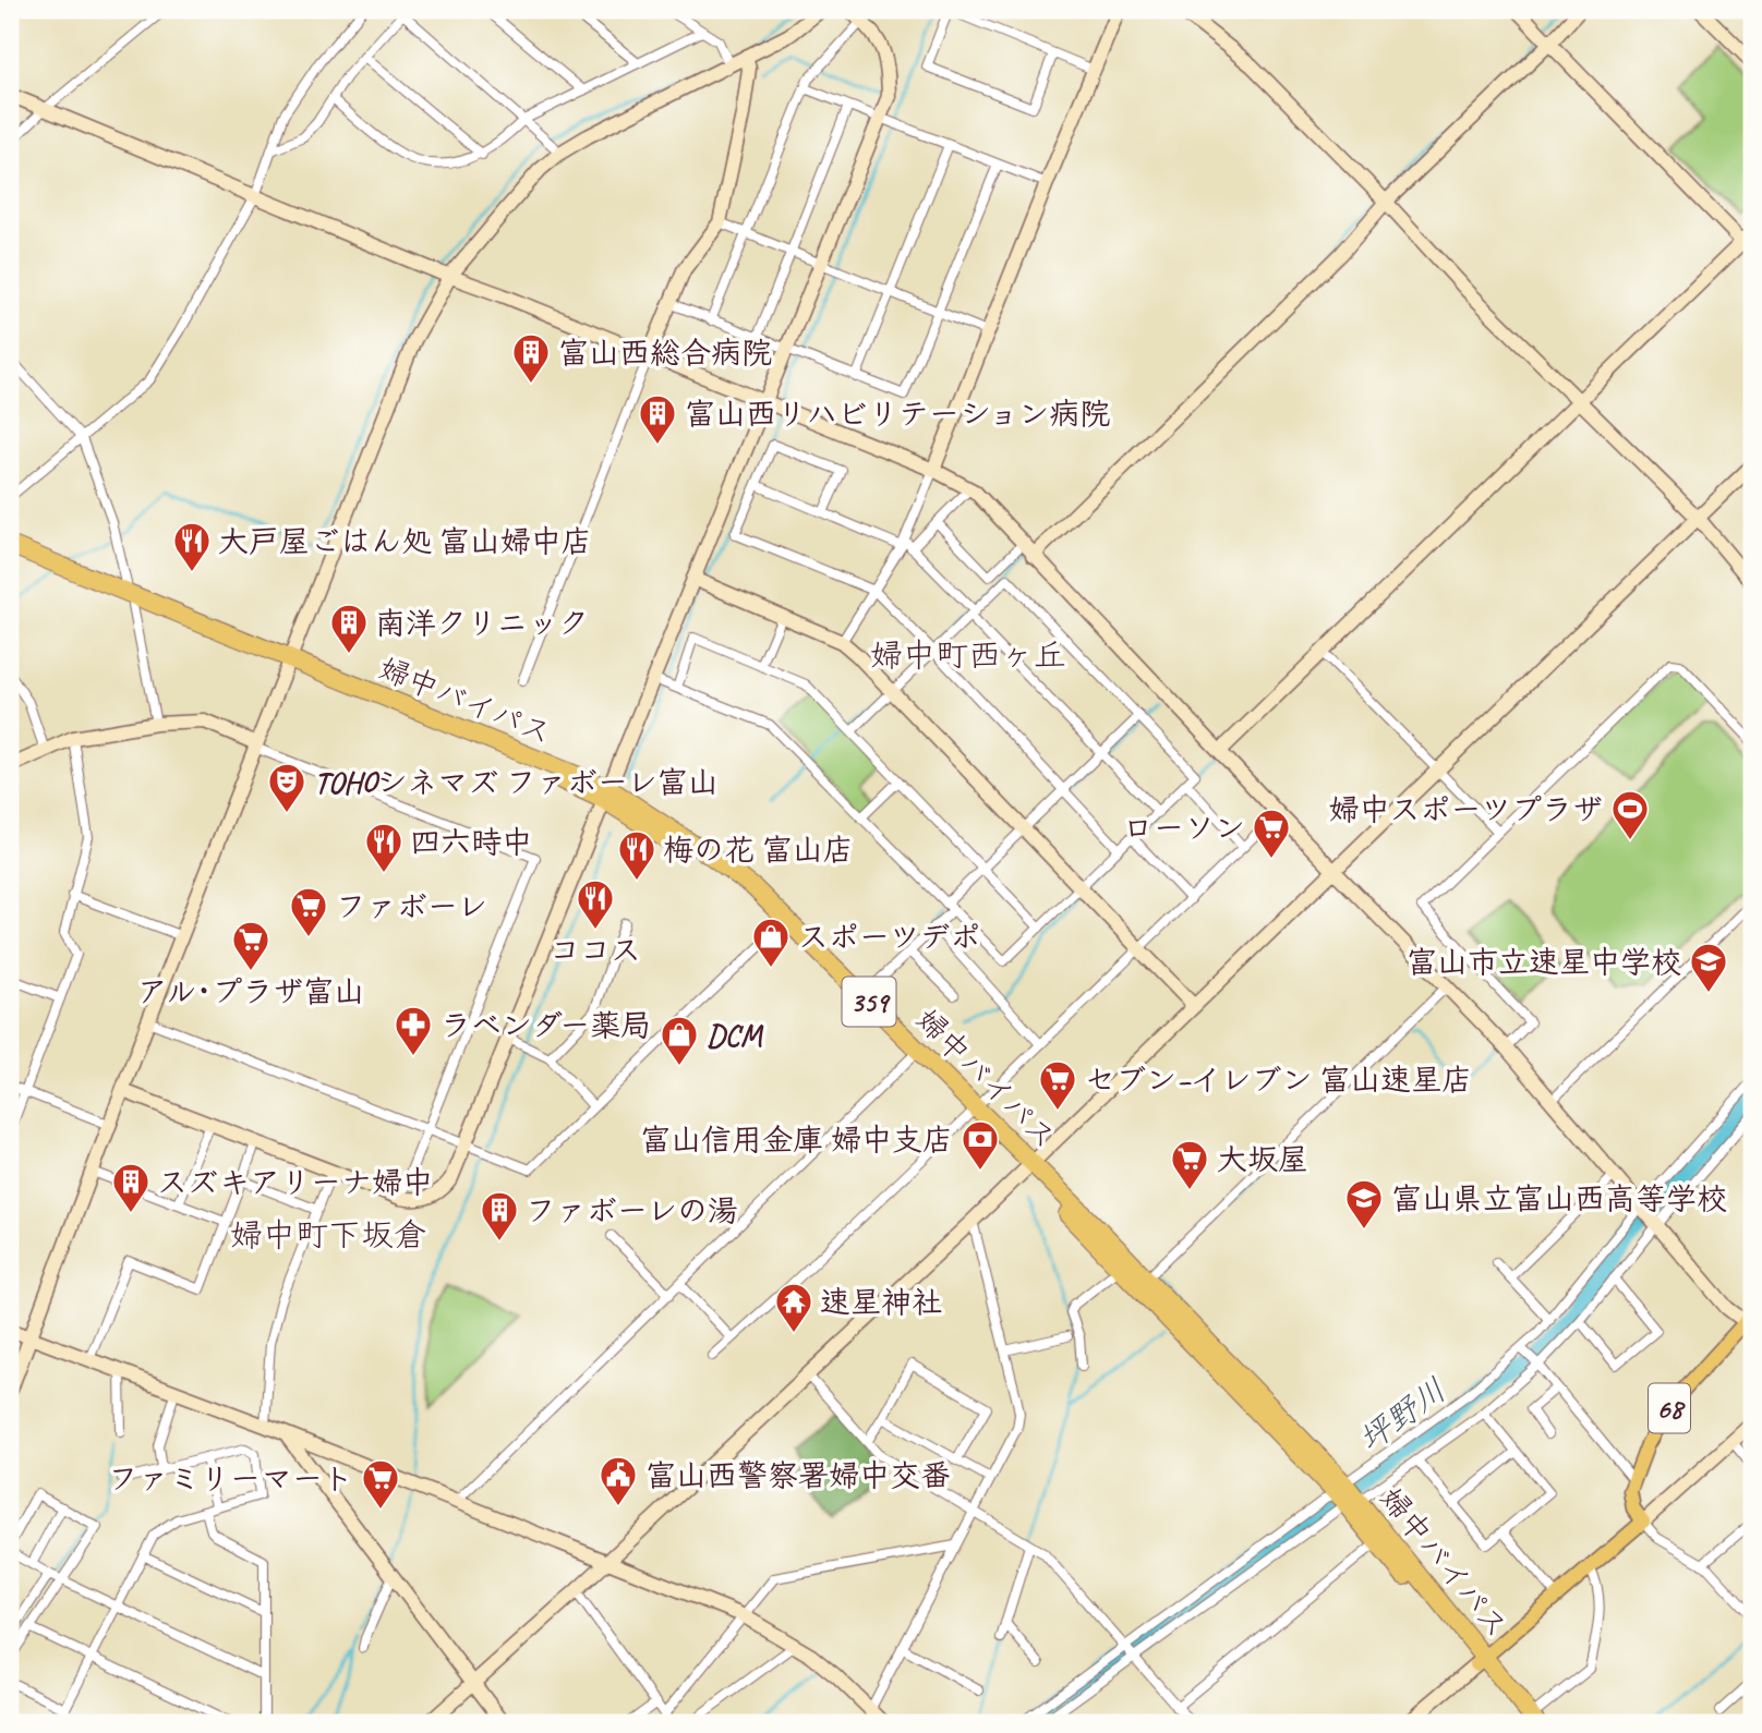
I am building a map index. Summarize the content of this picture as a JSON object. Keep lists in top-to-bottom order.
{
  "streets": {
    "highway": ["婦中バイパス", "359"],
    "main road": ["68"]
  },
  "districts": ["婦中町西ヶ丘", "婦中町下坂倉"],
  "water": ["坪野川"],
  "places": {
    "building": [
      "富山西総合病院",
      "富山西リハビリテーション病院",
      "南洋クリニック",
      "スズキアリーナ婦中",
      "ファボーレの湯"
    ],
    "restaurant": [
      "大戸屋ごはん処 富山婦中店",
      "四六時中",
      "梅の花 富山店",
      "ココス"
    ],
    "theatre": ["TOHOシネマズ ファボーレ富山"],
    "sports": ["婦中スポーツプラザ"],
    "supermarket": [
      "ローソン",
      "ファボーレ",
      "アル･プラザ富山",
      "セブン−イレブン 富山速星店",
      "大坂屋",
      "ファミリーマート"
    ],
    "shop": ["スポーツデポ", "DCM"],
    "school or university": ["富山市立速星中学校", "富山県立富山西高等学校"],
    "pharmacy": ["ラベンダー薬局"],
    "bank": ["富山信用金庫 婦中支店"],
    "temple": ["速星神社"],
    "public building": ["富山西警察署婦中交番"]
  }
}
